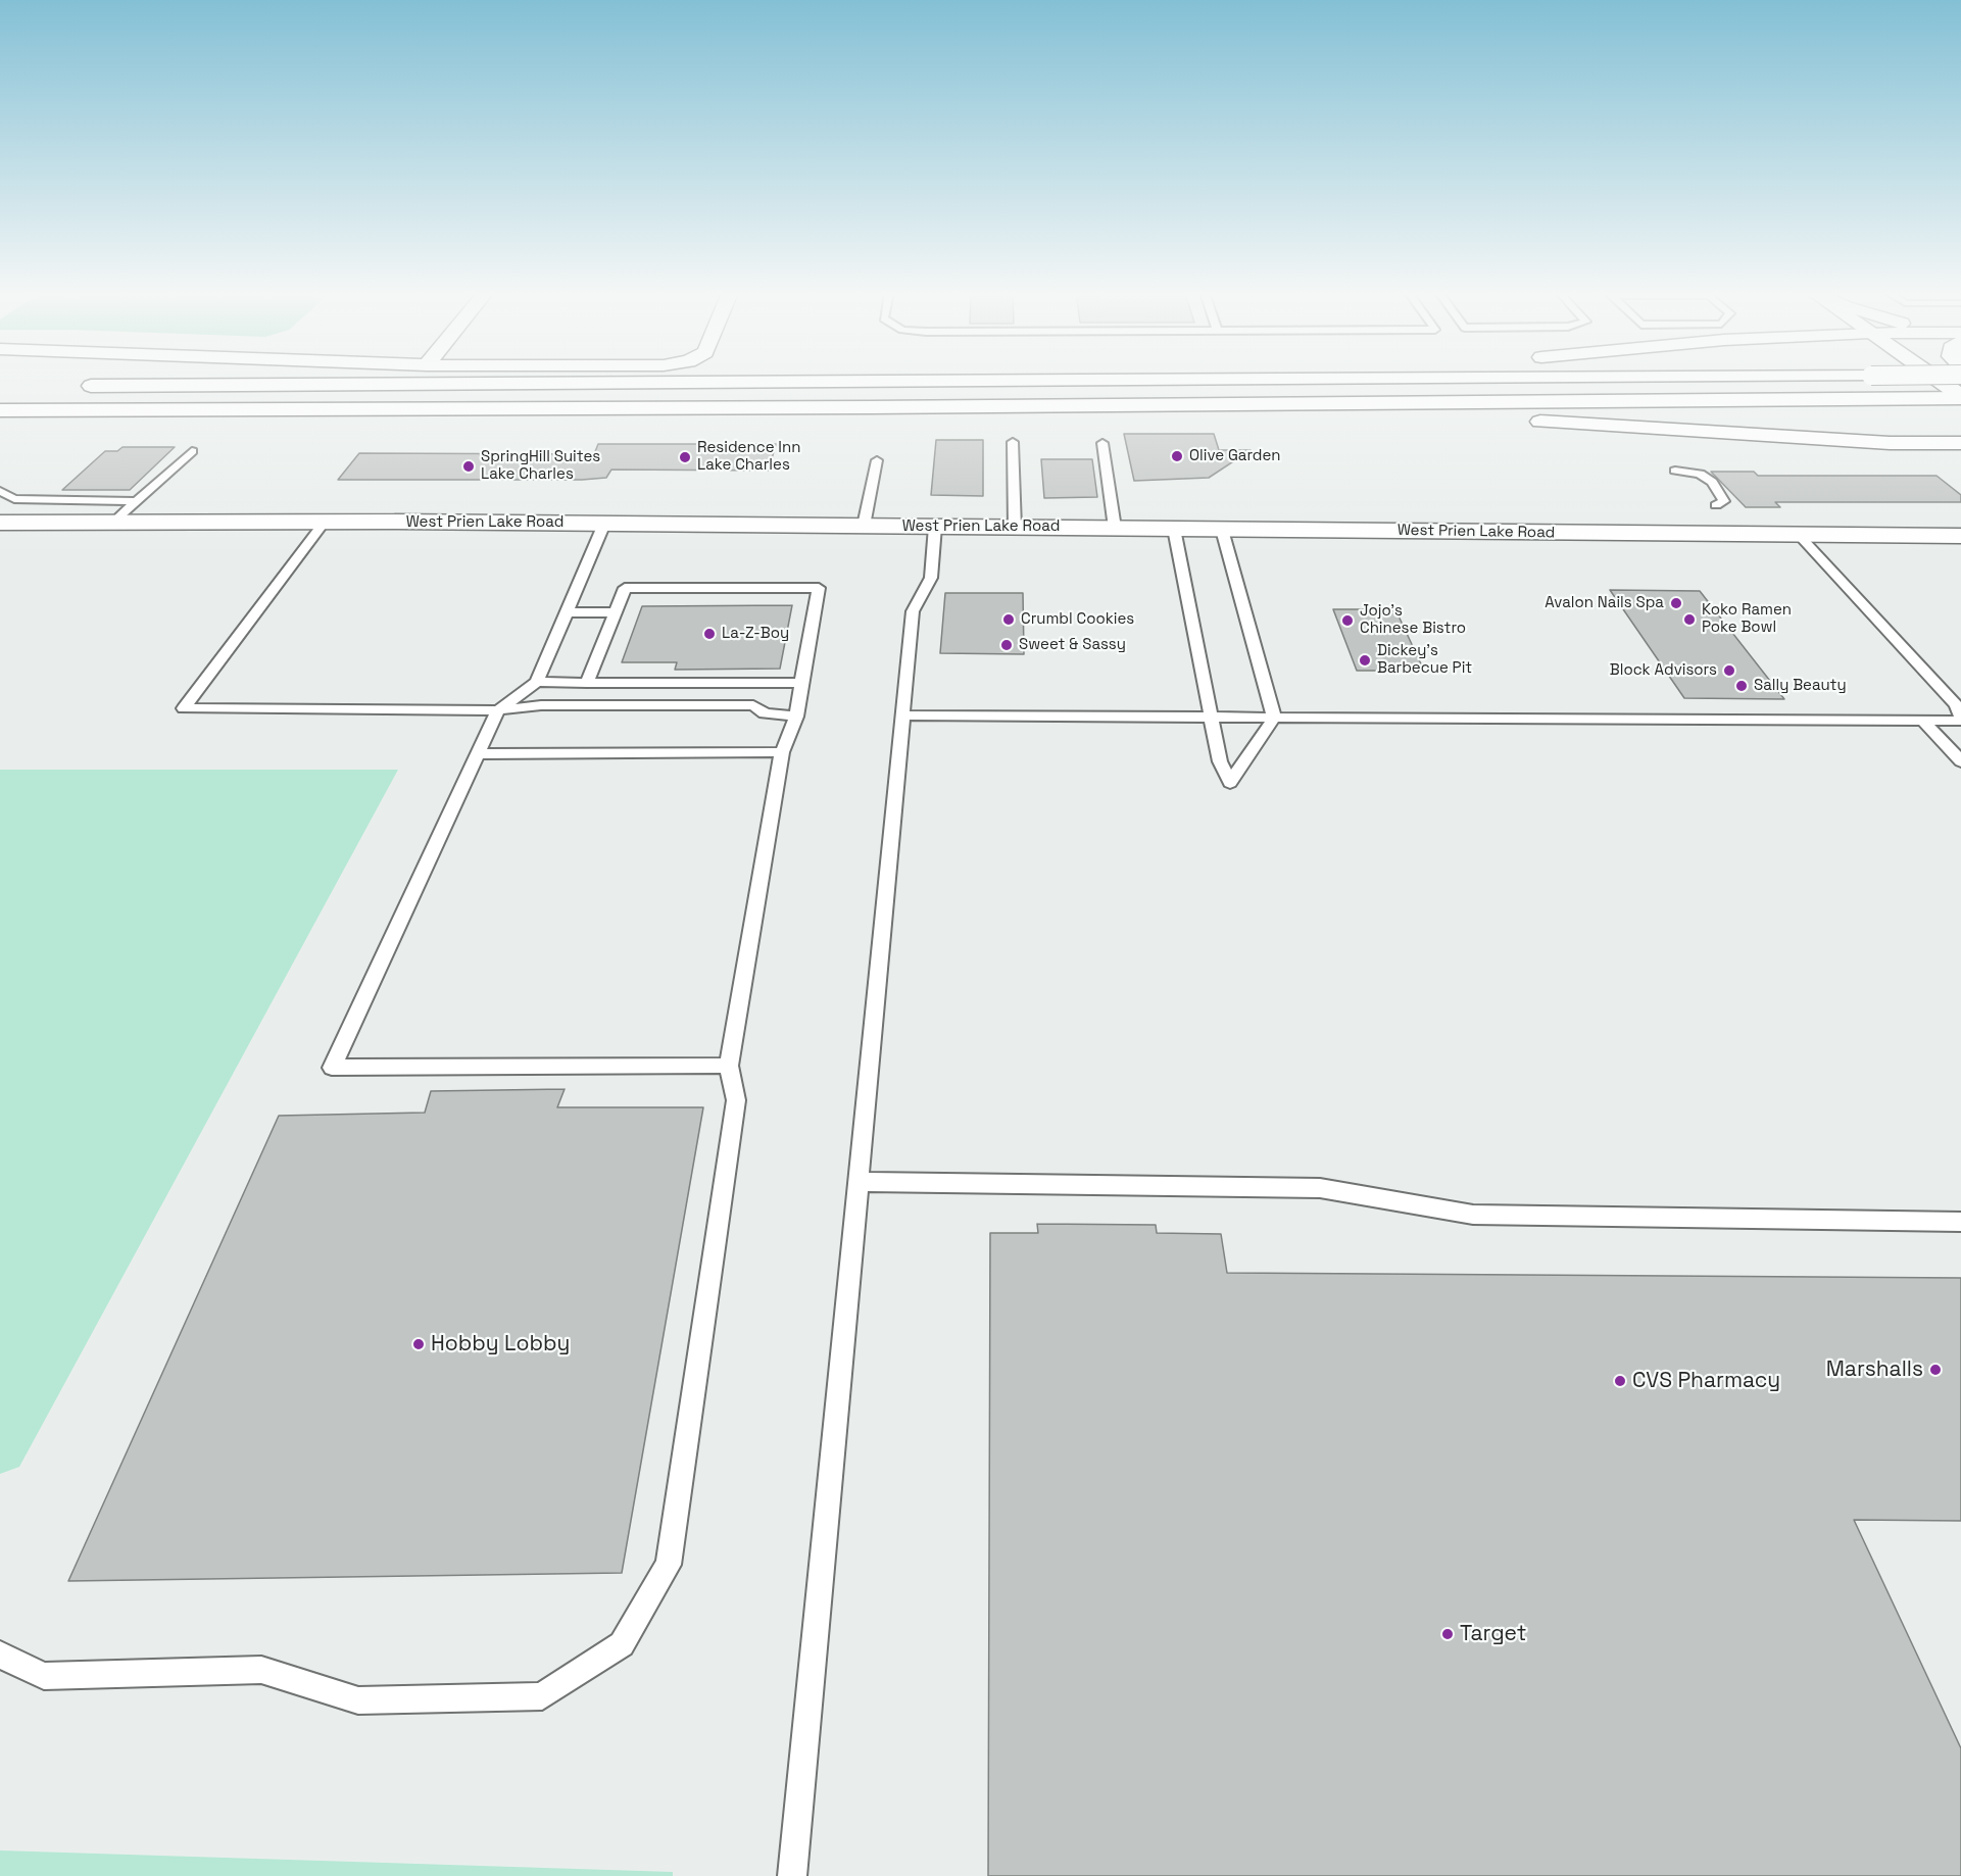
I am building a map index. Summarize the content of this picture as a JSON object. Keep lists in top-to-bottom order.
{
  "streets": {
    "main road": ["West Prien Lake Road"]
  },
  "places": [
    "Olive Garden",
    "Residence Inn Lake Charles",
    "SpringHill Suites Lake Charles",
    "Avalon Nails Spa",
    "Crumbl Cookies",
    "Koko Ramen Poke Bowl",
    "Jojo's Chinese Bistro",
    "La-Z-Boy",
    "Sweet & Sassy",
    "Dickey's Barbecue Pit",
    "Block Advisors",
    "Sally Beauty",
    "Hobby Lobby",
    "Marshalls",
    "CVS Pharmacy",
    "Target"
  ]
}
